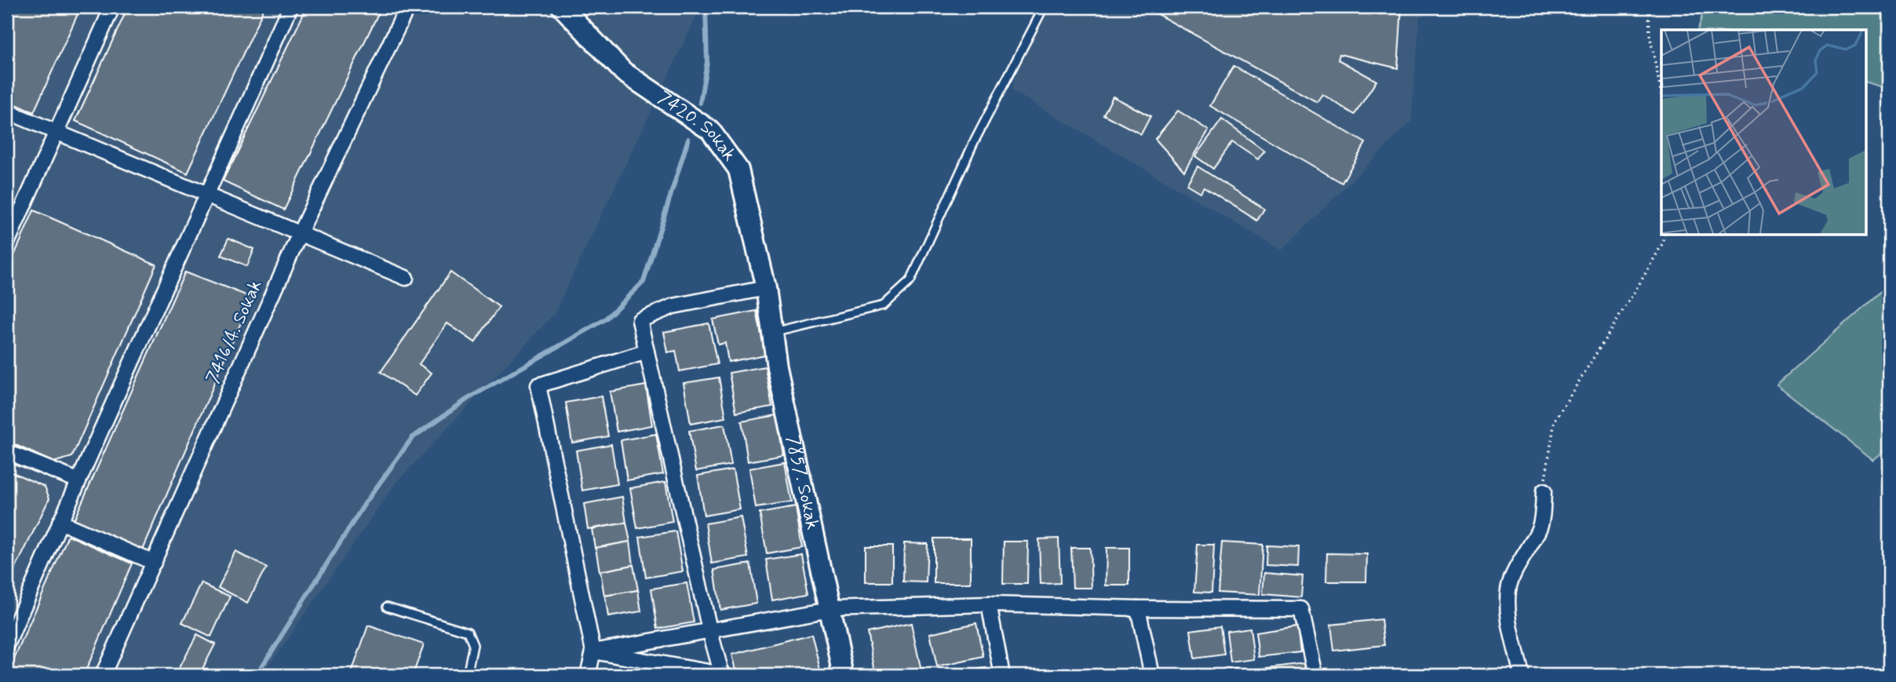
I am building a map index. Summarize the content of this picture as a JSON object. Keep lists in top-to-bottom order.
{
  "streets": {
    "street": ["7420. Sokak", "7416/4. Sokak", "7857. Sokak"]
  },
  "crossings": [
    ["7420. Sokak", "7857. Sokak"]
  ]
}
